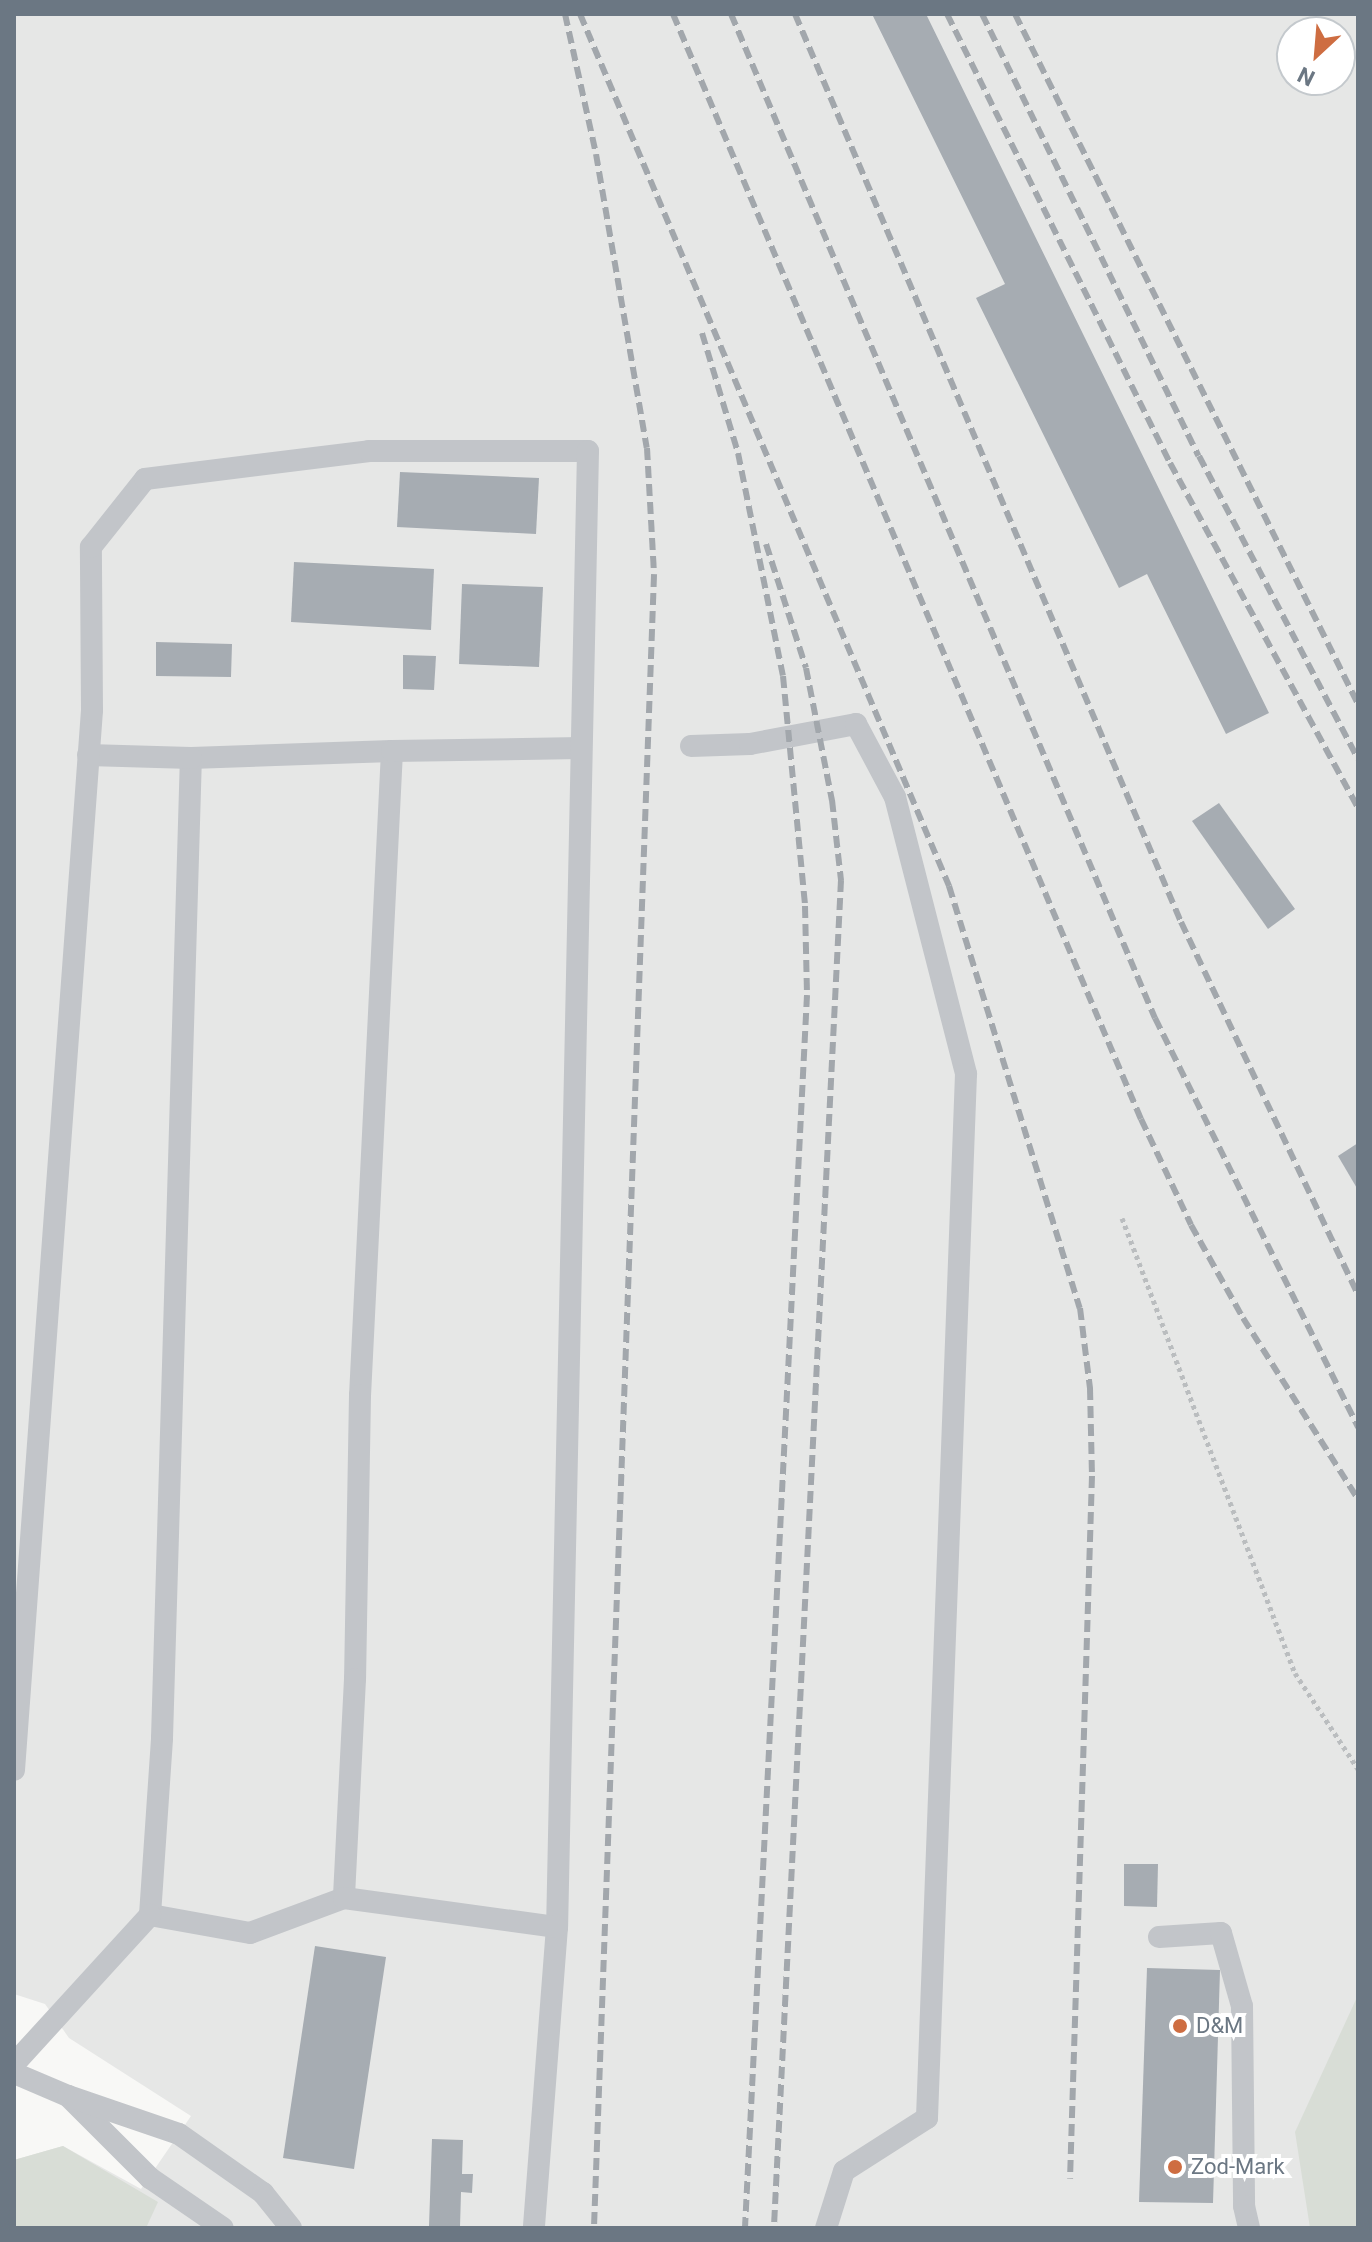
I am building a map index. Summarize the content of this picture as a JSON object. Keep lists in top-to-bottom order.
{
  "places": ["D&M", "Zod-Mark"],
  "north": "bottom left"
}
